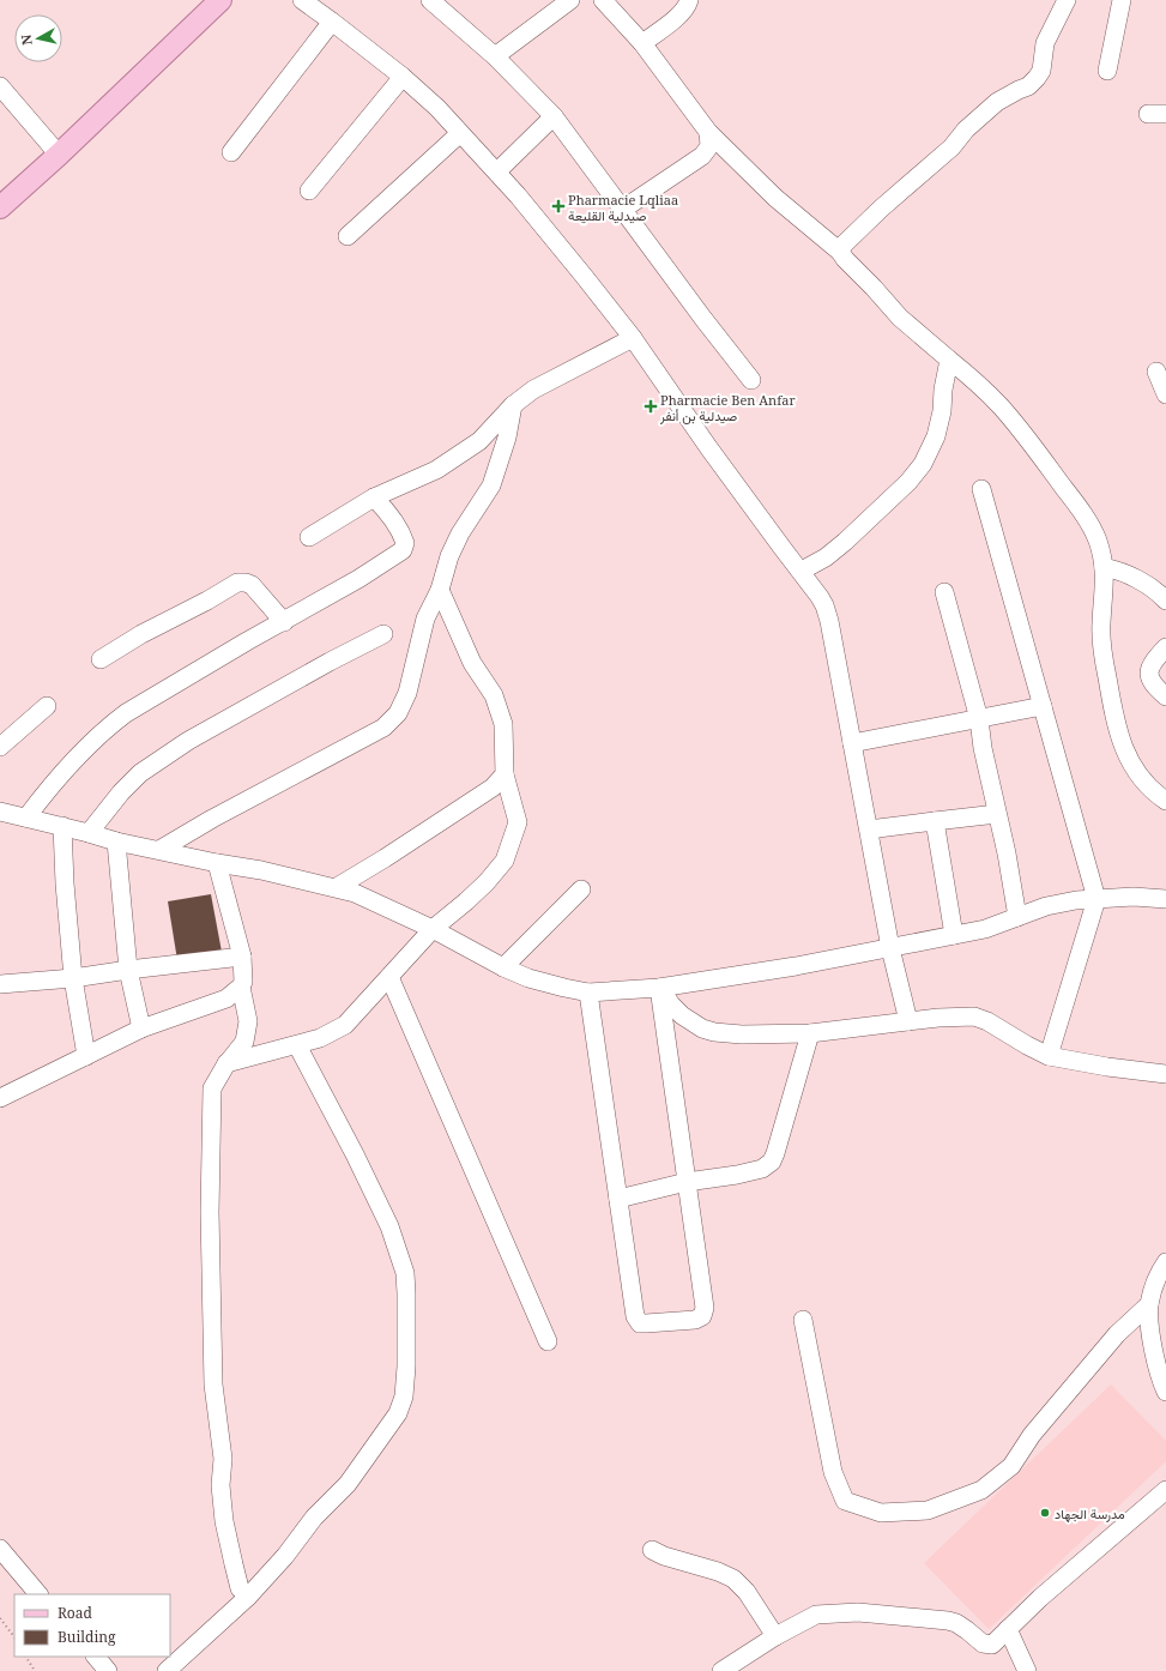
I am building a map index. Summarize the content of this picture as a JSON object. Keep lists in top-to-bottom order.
{
  "places": {
    "health": ["Pharmacie Lqliaa صيدلية القليعة", "Pharmacie Ben Anfar صيدلية بن أنفر"],
    "other": ["مدرسة الجهاد"]
  },
  "legend": ["Road", "Building"],
  "north": "left"
}
